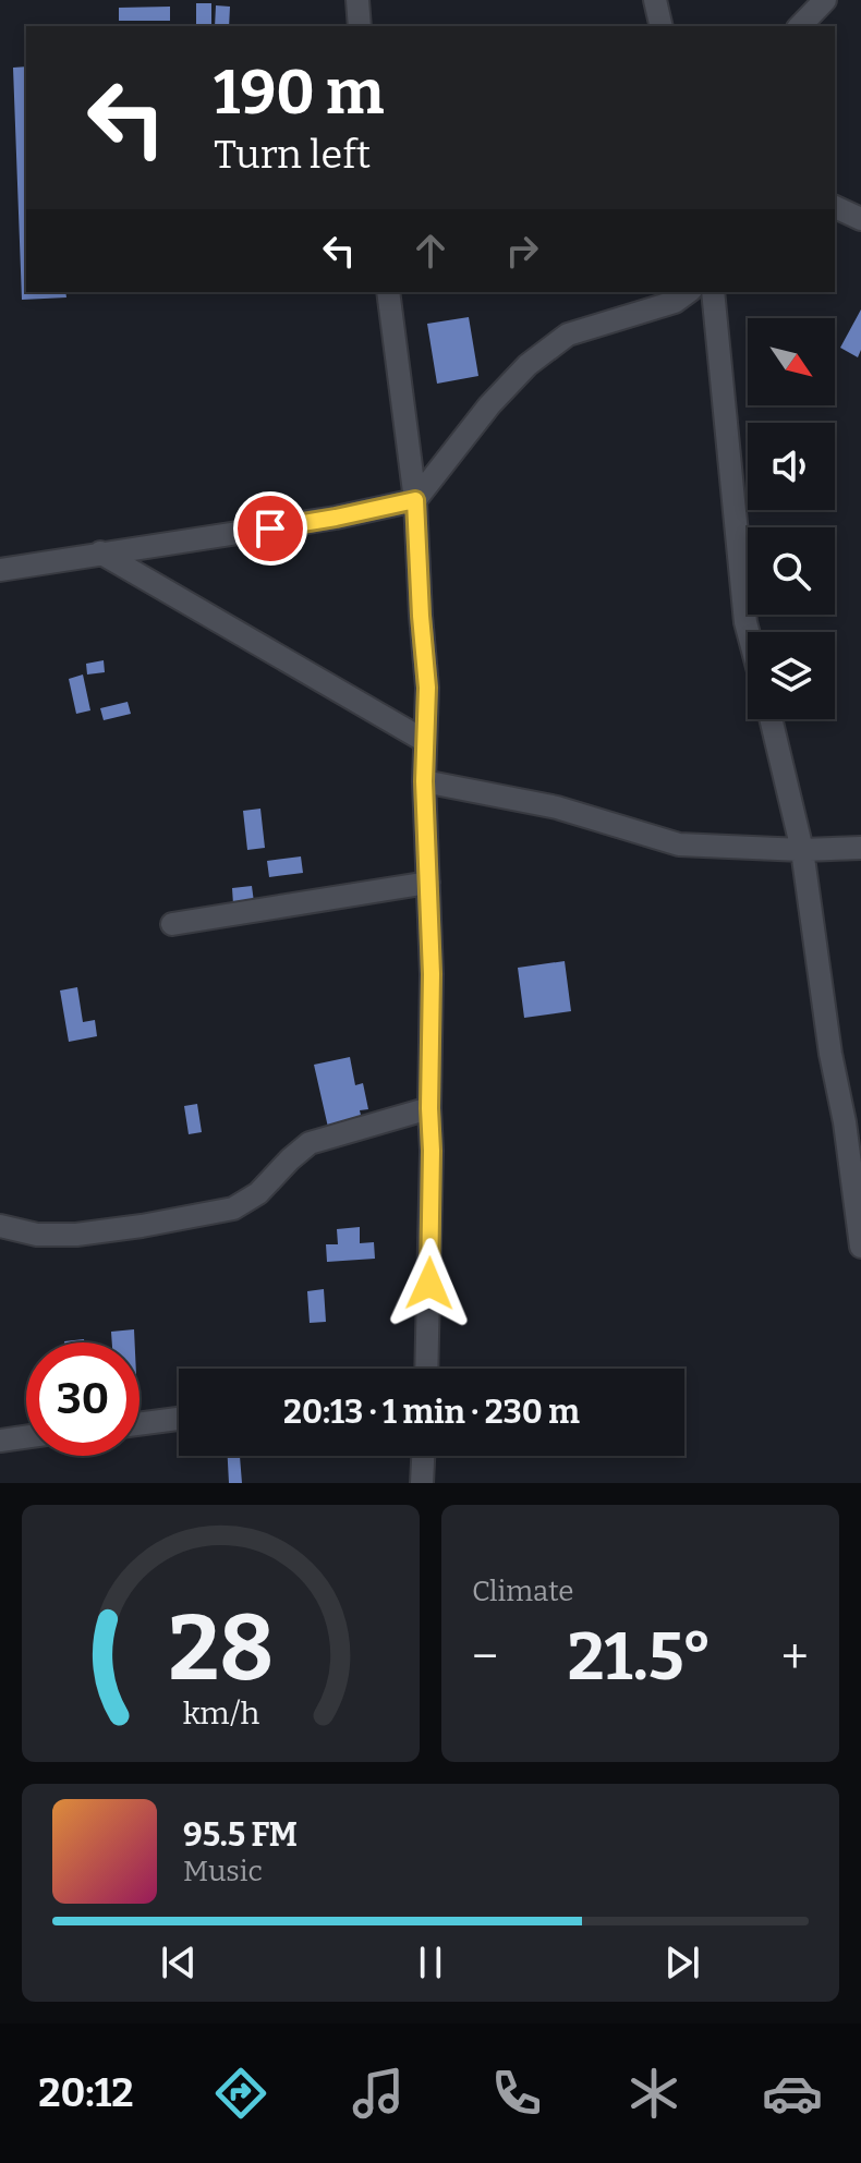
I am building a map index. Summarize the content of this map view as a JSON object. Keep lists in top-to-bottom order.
{
  "north": "bottom right",
  "page": {
    "turn": ["190 m", "Turn left"],
    "limit": "30",
    "trip": "20:13 · 1 min · 230 m",
    "tile": "Climate",
    "heat": ["−", "21.5°", "+"],
    "song": ["95.5 FM", "Music"],
    "tabs": "20:12",
    "gauge": ["28", "km/h"]
  }
}
